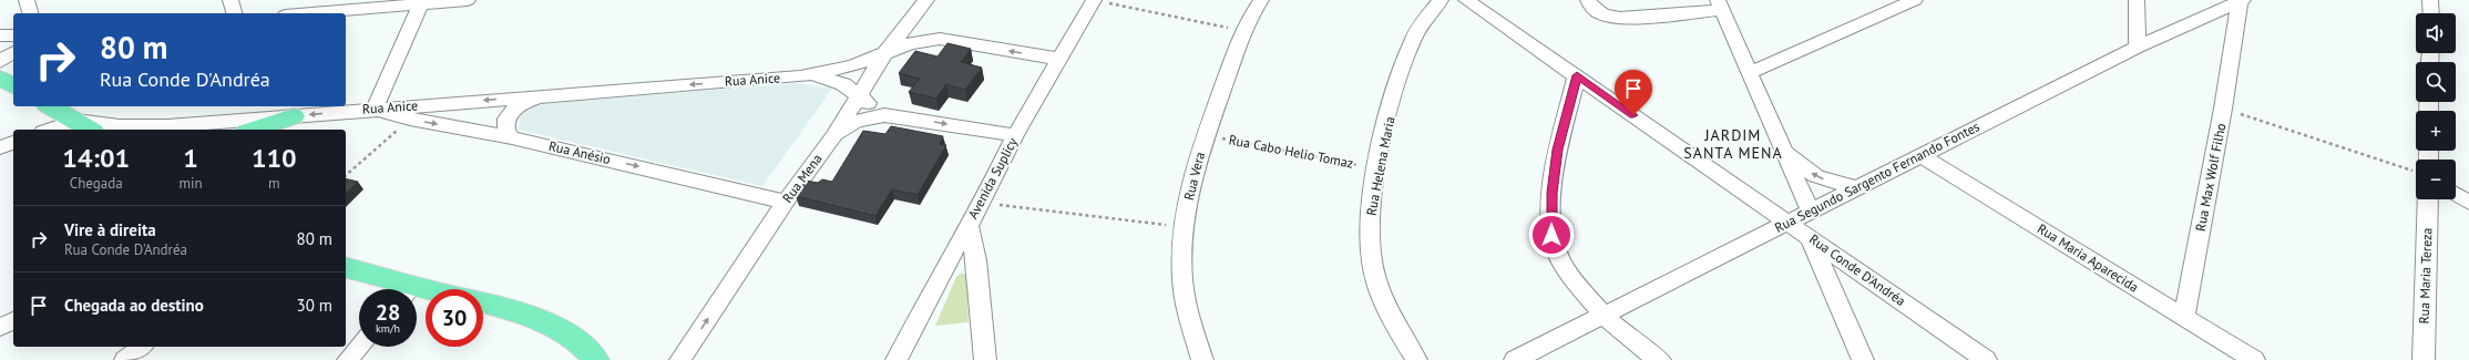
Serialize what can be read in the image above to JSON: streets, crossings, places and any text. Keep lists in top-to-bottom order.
{
  "streets": {
    "street": [
      "Rua Anice",
      "Rua Anésio",
      "Rua Helena Maria",
      "Rua Vera",
      "Rua Segundo Sargento Fernando Fontes",
      "Rua Max Wolf Filho",
      "Rua Mena",
      "Avenida Suplicy",
      "Rua Maria Aparecida",
      "Rua Conde D'Andréa",
      "Rua Maria Tereza"
    ],
    "path": ["Rua Cabo Helio Tomaz"]
  },
  "crossings": [
    ["Rua Anice", "Rua Anésio"],
    ["Rua Anice", "Rua Mena"],
    ["Rua Anice", "Avenida Suplicy"],
    ["Rua Cabo Helio Tomaz", "Rua Helena Maria"],
    ["Rua Cabo Helio Tomaz", "Rua Vera"],
    ["Rua Anésio", "Rua Mena"],
    ["Rua Segundo Sargento Fernando Fontes", "Rua Max Wolf Filho"],
    ["Rua Segundo Sargento Fernando Fontes", "Rua Maria Aparecida"],
    ["Rua Segundo Sargento Fernando Fontes", "Rua Conde D'Andréa"],
    ["Rua Max Wolf Filho", "Rua Maria Aparecida"]
  ],
  "one_way": ["Rua Anésio", "Rua Mena"],
  "districts": ["JARDIM SANTA MENA"],
  "page": {
    "map_buttons": ["+", "−"],
    "turn": ["80 m", "Rua Conde D'Andréa"],
    "eta": [
      "14:01",
      "Chegada",
      "1",
      "min",
      "110",
      "m"
    ],
    "list": [
      {
        "name": "Vire à direita",
        "note": "Rua Conde D'Andréa",
        "value": "80 m"
      },
      {
        "name": "Chegada ao destino",
        "value": "30 m"
      }
    ],
    "speed": "28 km/h",
    "limit": "30"
  }
}
